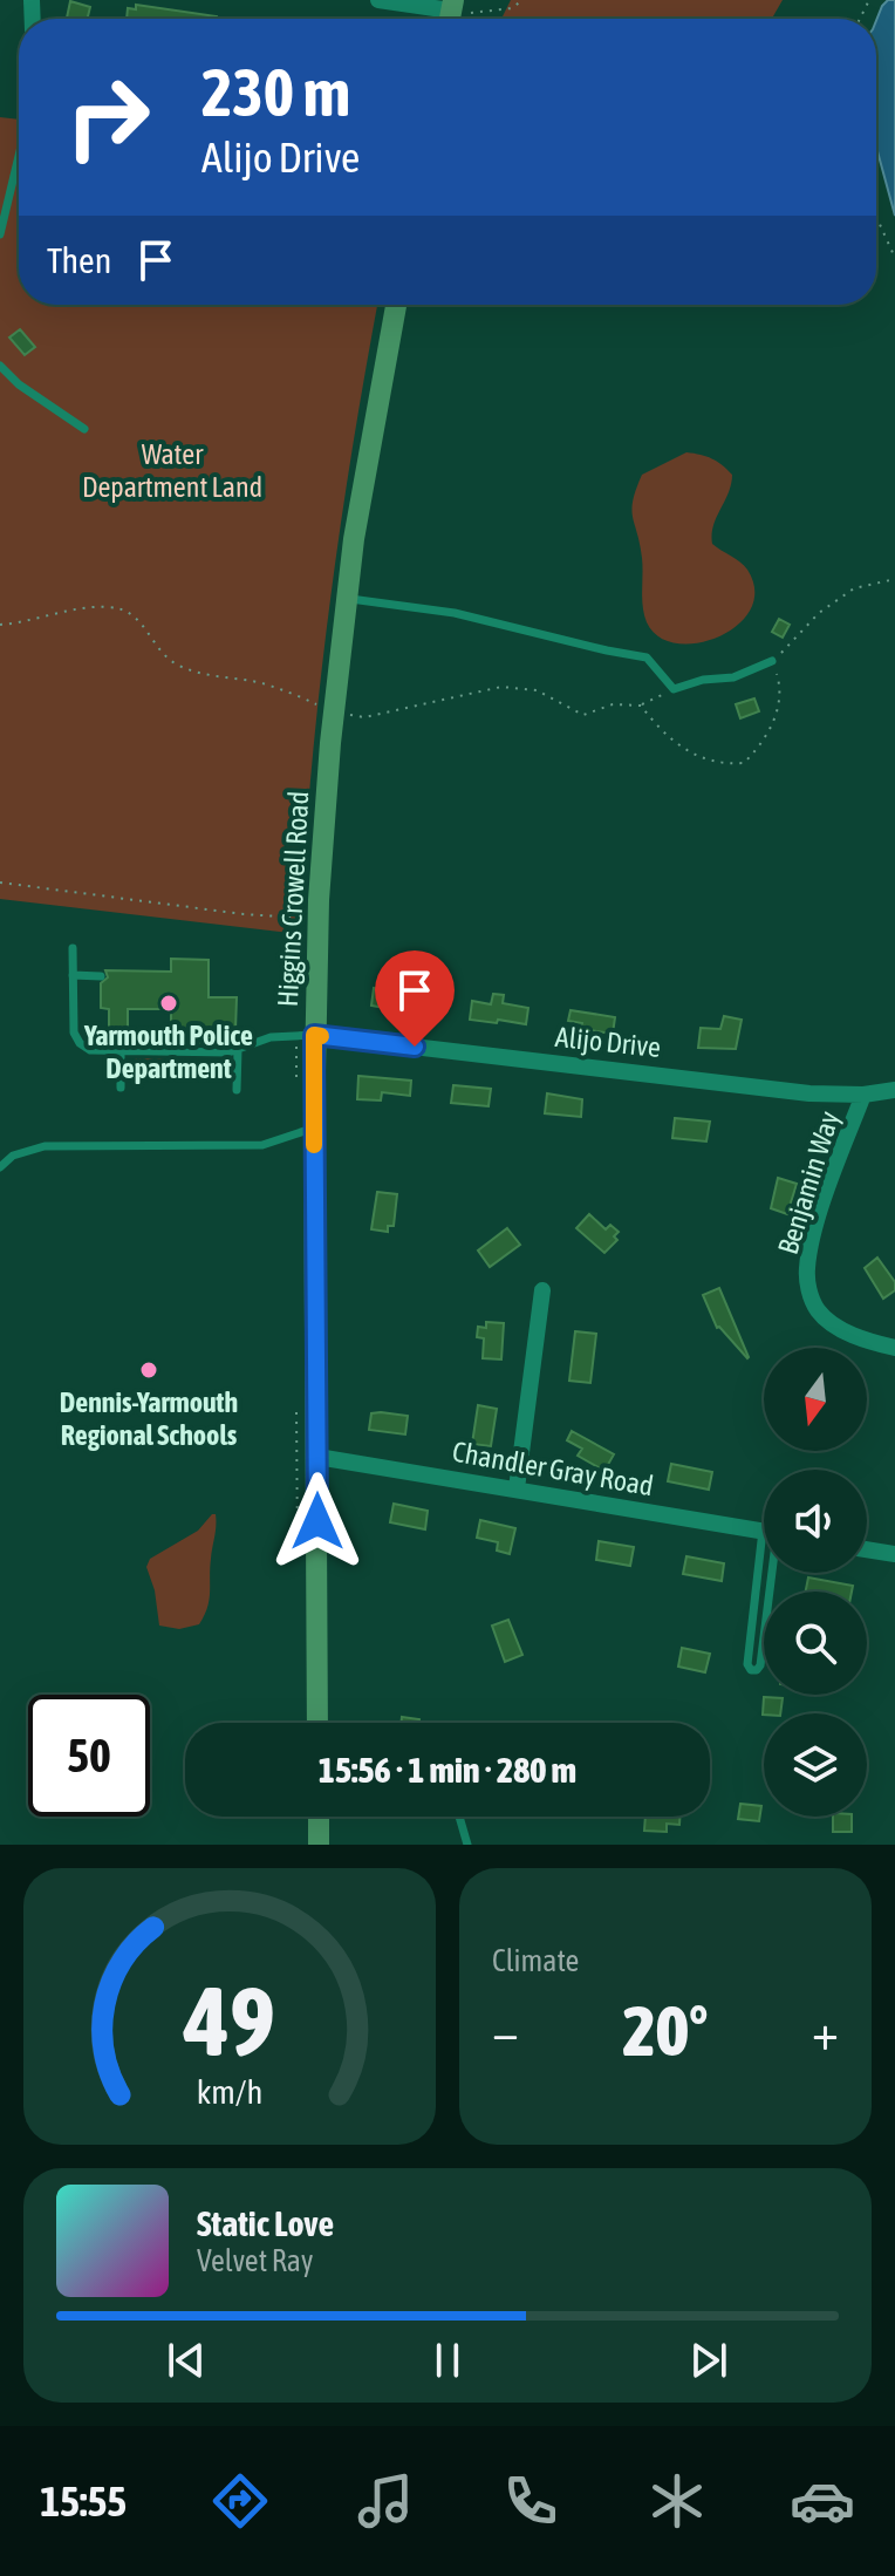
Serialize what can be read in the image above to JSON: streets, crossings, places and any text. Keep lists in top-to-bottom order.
{
  "streets": {
    "main road": ["Higgins Crowell Road"],
    "street": ["Alijo Drive", "Benjamin Way", "Chandler Gray Road"]
  },
  "crossings": [
    ["Higgins Crowell Road", "Alijo Drive"],
    ["Higgins Crowell Road", "Chandler Gray Road"],
    ["Alijo Drive", "Benjamin Way"]
  ],
  "parks": ["Water Department Land"],
  "places": ["Yarmouth Police Department", "Dennis-Yarmouth Regional Schools"],
  "north": "bottom",
  "page": {
    "turn": ["230 m", "Alijo Drive"],
    "then": "Then",
    "limit": "50",
    "trip": "15:56 · 1 min · 280 m",
    "tile": "Climate",
    "heat": ["−", "20°", "+"],
    "song": ["Static Love", "Velvet Ray"],
    "tabs": "15:55",
    "gauge": ["49", "km/h"]
  }
}
